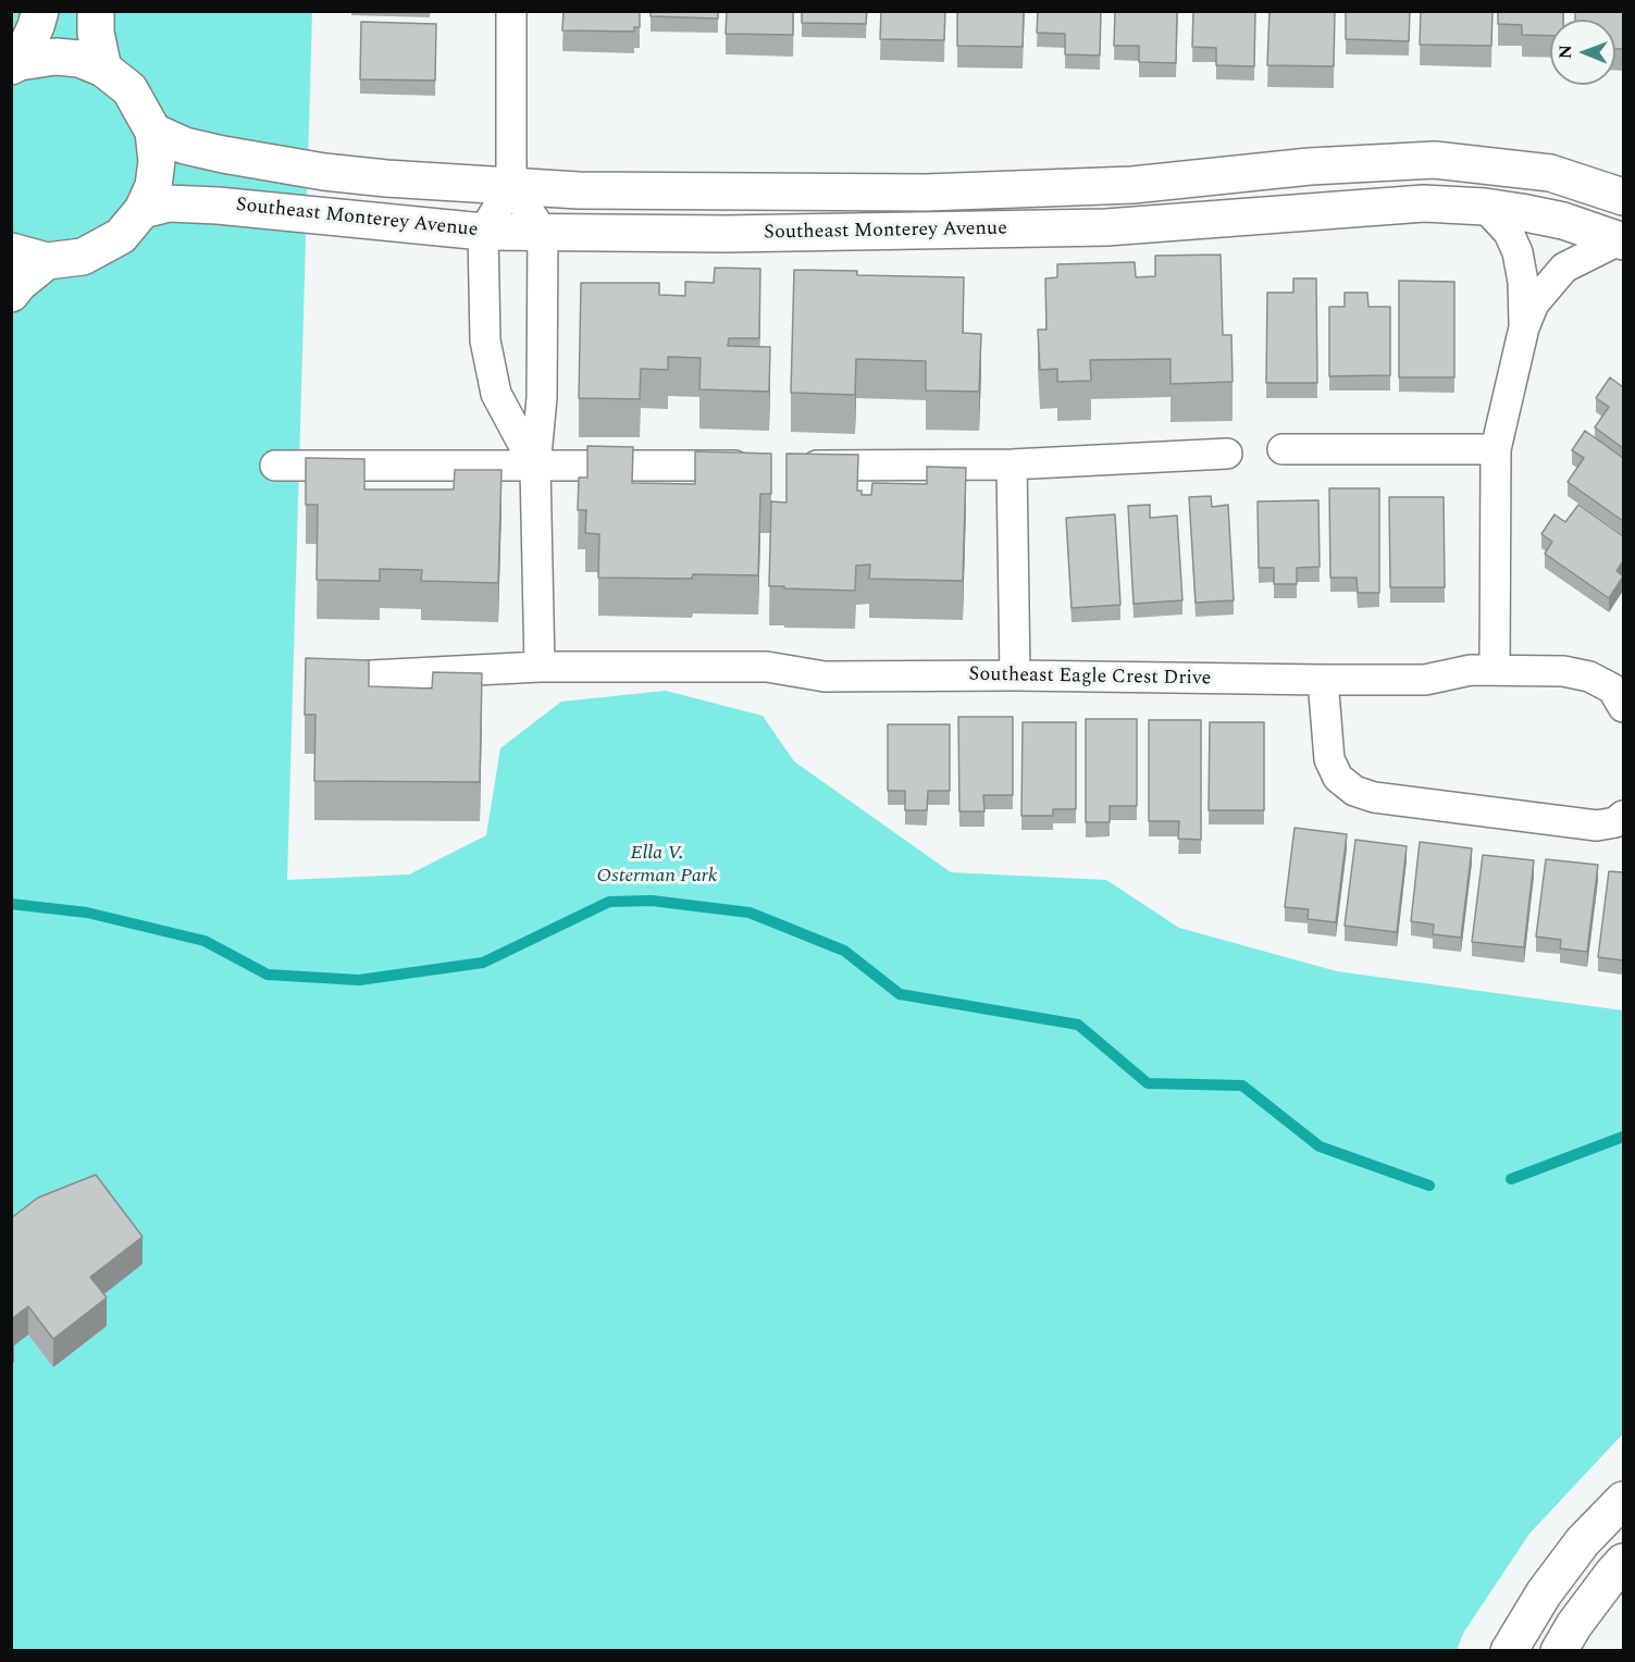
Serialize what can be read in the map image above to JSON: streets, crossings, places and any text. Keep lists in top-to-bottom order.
{
  "streets": {
    "street": ["Southeast Monterey Avenue", "Southeast Eagle Crest Drive"]
  },
  "parks": ["Ella V. Osterman Park"],
  "north": "left"
}
